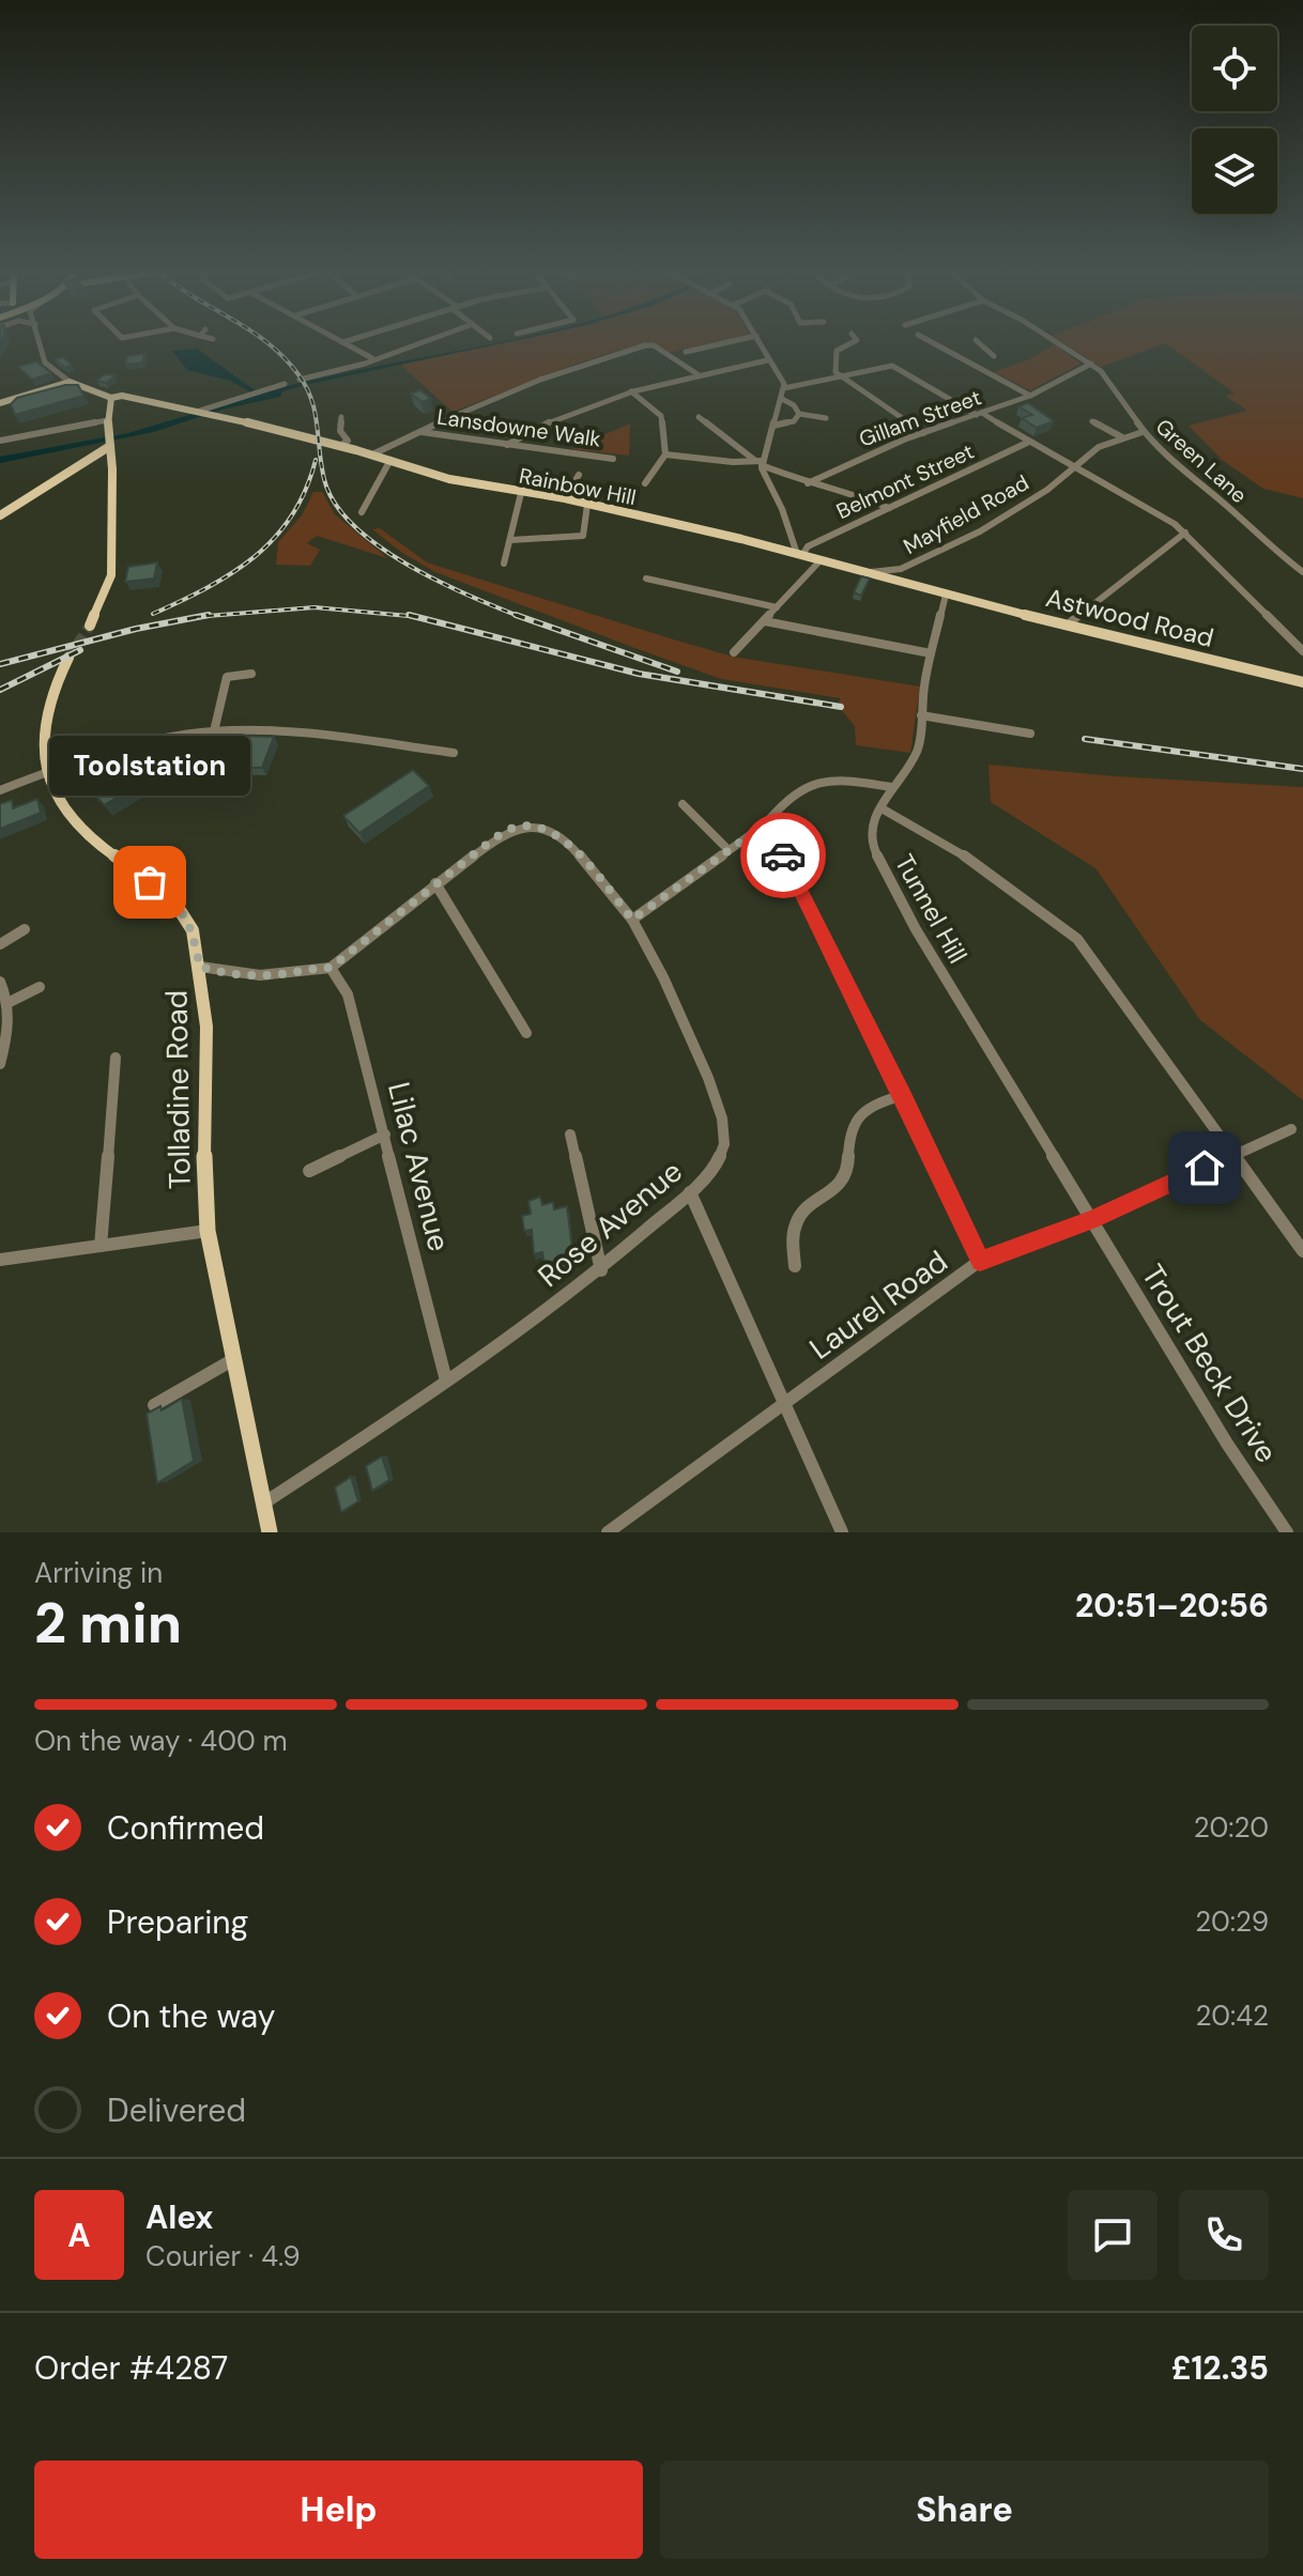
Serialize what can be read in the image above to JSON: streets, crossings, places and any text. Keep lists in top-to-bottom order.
{
  "streets": {
    "main road": ["Rainbow Hill", "Astwood Road", "Tolladine Road"],
    "street": [
      "Gillam Street",
      "Lansdowne Walk",
      "Green Lane",
      "Belmont Street",
      "Mayfield Road",
      "Tunnel Hill",
      "Lilac Avenue",
      "Rose Avenue",
      "Laurel Road",
      "Trout Beck Drive"
    ]
  },
  "crossings": [
    ["Gillam Street", "Green Lane"],
    ["Green Lane", "Mayfield Road"],
    ["Belmont Street", "Rainbow Hill"],
    ["Rainbow Hill", "Mayfield Road"],
    ["Rainbow Hill", "Astwood Road"],
    ["Rainbow Hill", "Tunnel Hill"],
    ["Astwood Road", "Tunnel Hill"],
    ["Tunnel Hill", "Laurel Road"],
    ["Tunnel Hill", "Trout Beck Drive"],
    ["Tolladine Road", "Rose Avenue"],
    ["Lilac Avenue", "Rose Avenue"],
    ["Laurel Road", "Trout Beck Drive"]
  ],
  "places": ["Toolstation"],
  "page": {
    "bubble": "Toolstation",
    "heading": ["2 min", "Arriving in", "20:51–20:56"],
    "panel": [
      "Alex",
      "Courier · 4.9",
      "Order #4287",
      "£12.35"
    ],
    "bar": "On the way · 400 m",
    "list": [
      ["Confirmed", "20:20"],
      ["Preparing", "20:29"],
      ["On the way", "20:42"],
      "Delivered"
    ],
    "round": "A",
    "buttons": ["Help", "Share"]
  }
}
